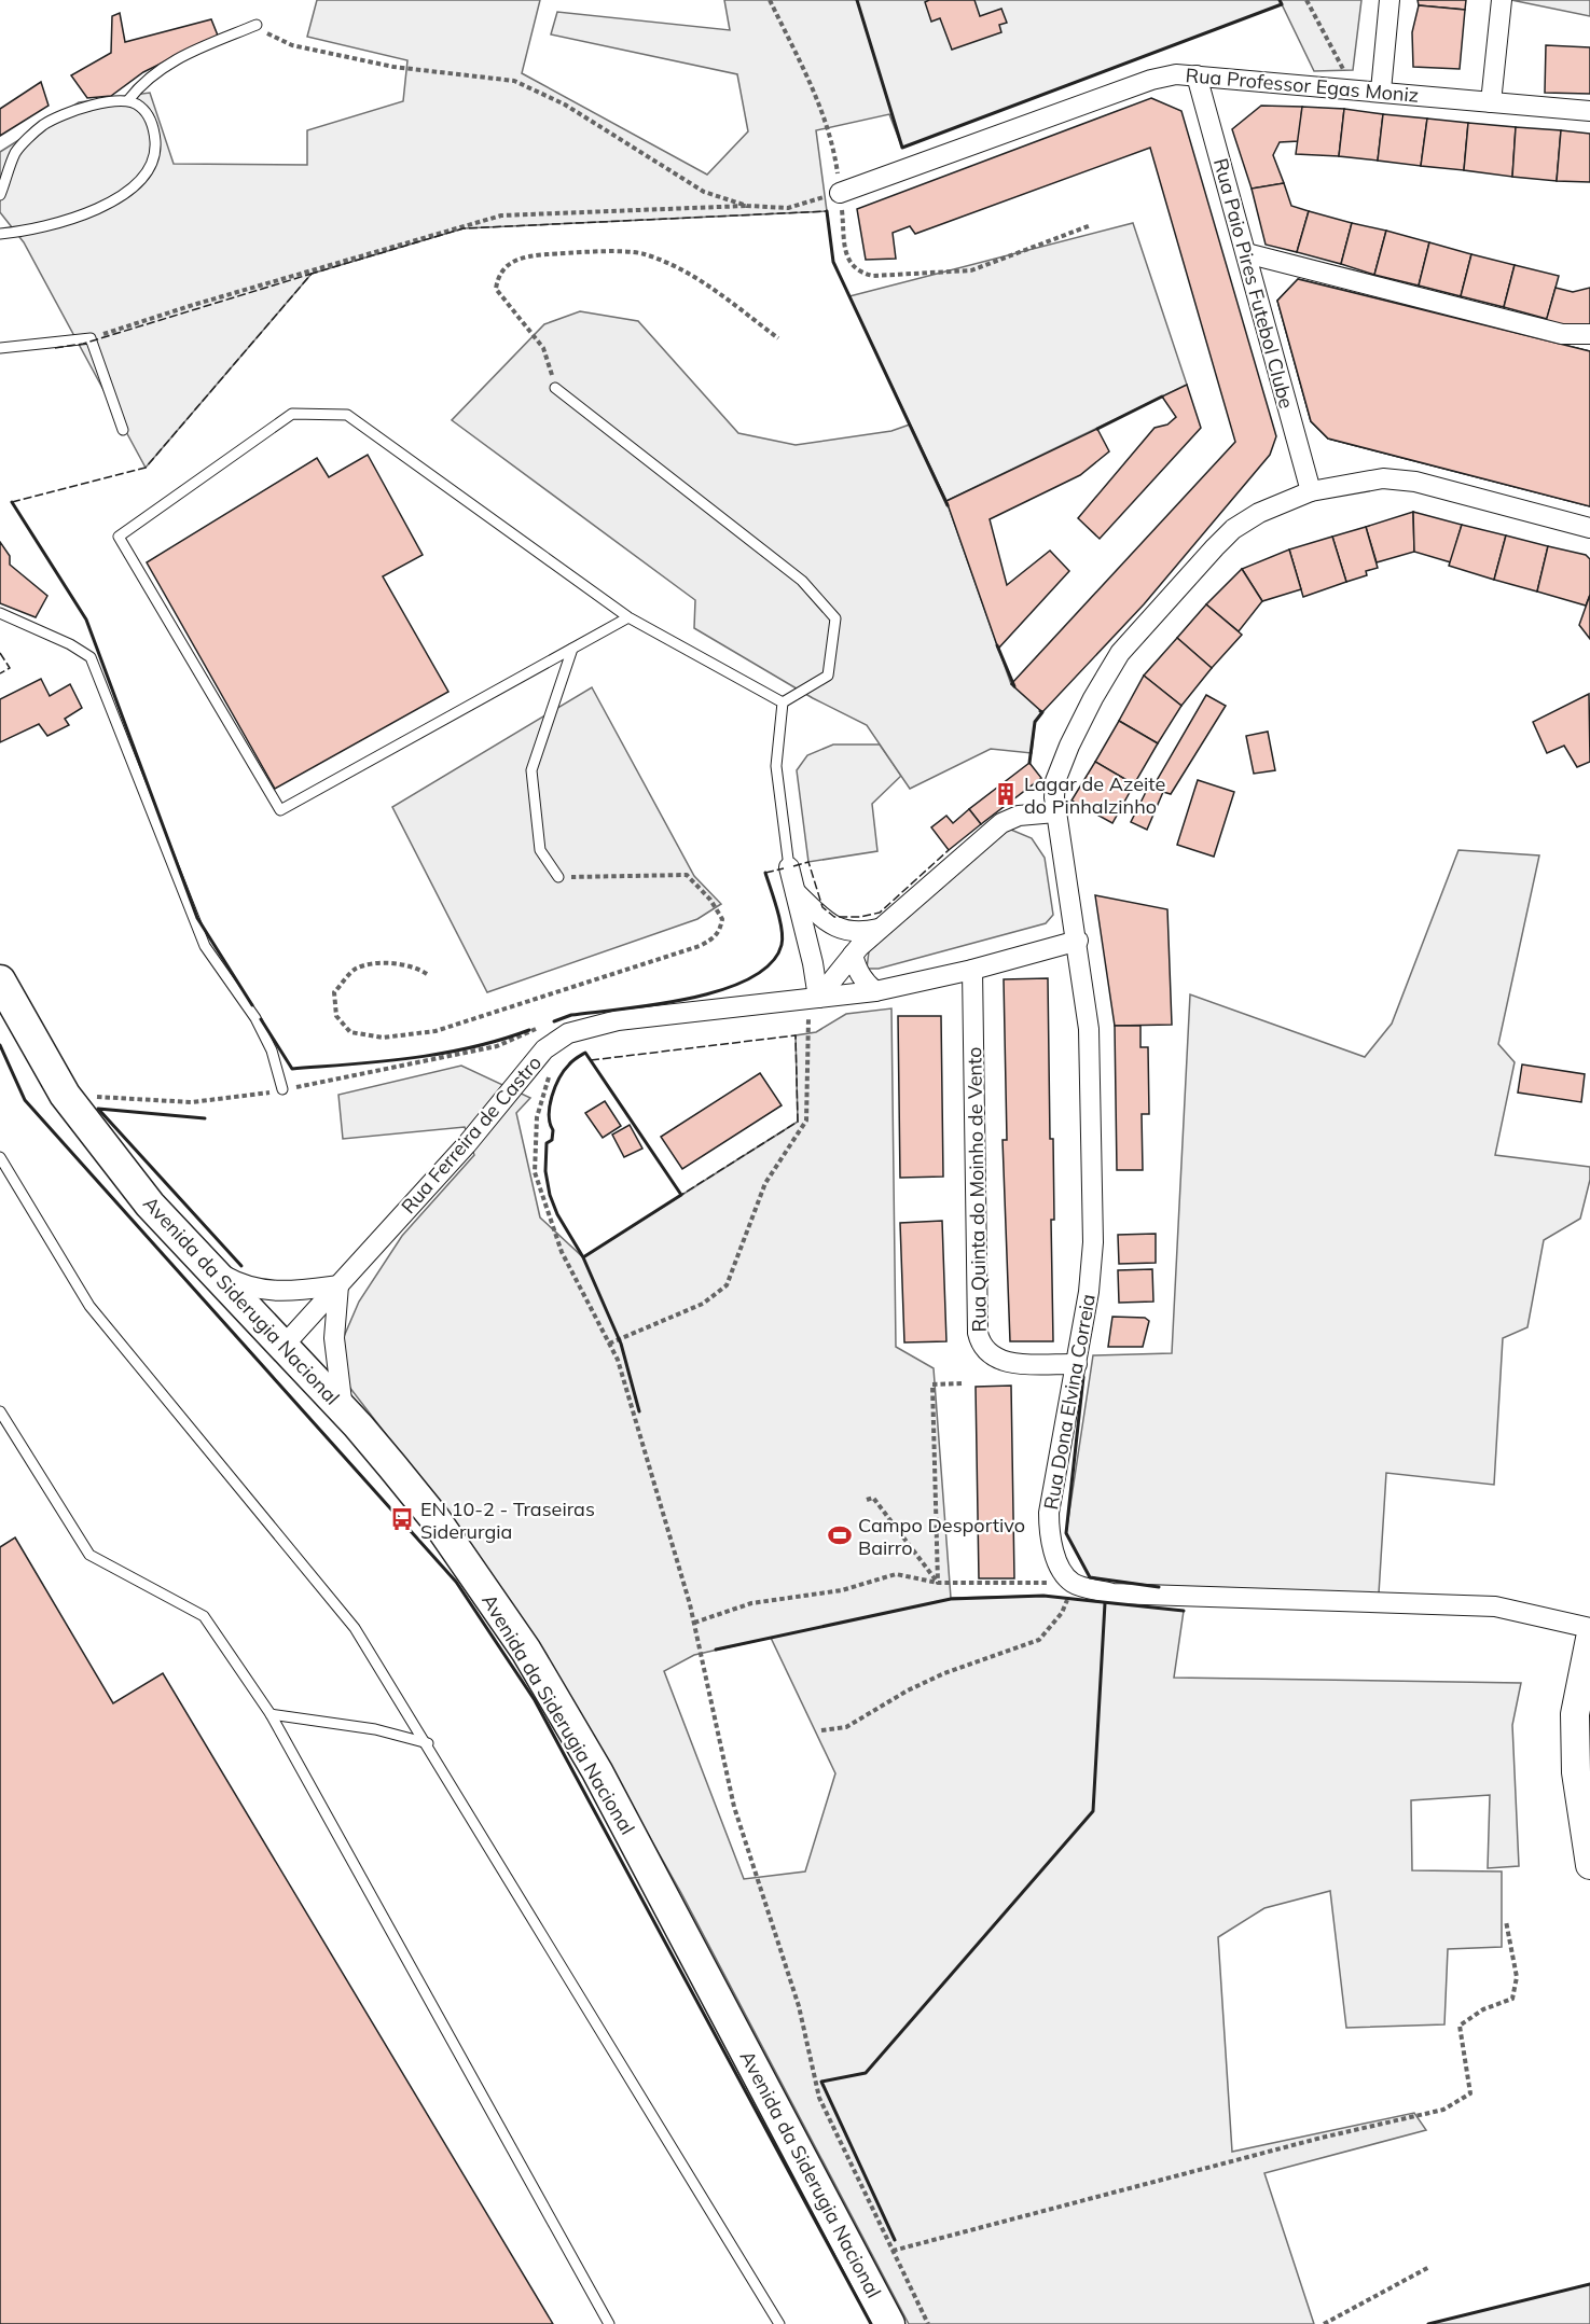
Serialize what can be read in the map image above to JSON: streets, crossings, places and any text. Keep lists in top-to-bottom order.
{
  "streets": {
    "main road": ["Avenida da Siderugia Nacional"],
    "street": [
      "Rua Professor Egas Moniz",
      "Rua Paio Pires Futebol Clube",
      "Rua Ferreira de Castro",
      "Rua Quinta do Moinho de Vento",
      "Rua Dona Elvina Correia"
    ]
  },
  "crossings": [
    ["Rua Professor Egas Moniz", "Rua Paio Pires Futebol Clube"],
    ["Rua Ferreira de Castro", "Rua Quinta do Moinho de Vento"],
    ["Rua Ferreira de Castro", "Avenida da Siderugia Nacional"],
    ["Rua Ferreira de Castro", "Rua Dona Elvina Correia"],
    ["Rua Quinta do Moinho de Vento", "Rua Dona Elvina Correia"]
  ],
  "places": {
    "building": ["Lagar de Azeite do Pinhalzinho"],
    "bus stop": ["EN 10-2 - Traseiras Siderurgia"],
    "sports": ["Campo Desportivo Bairro"]
  }
}
